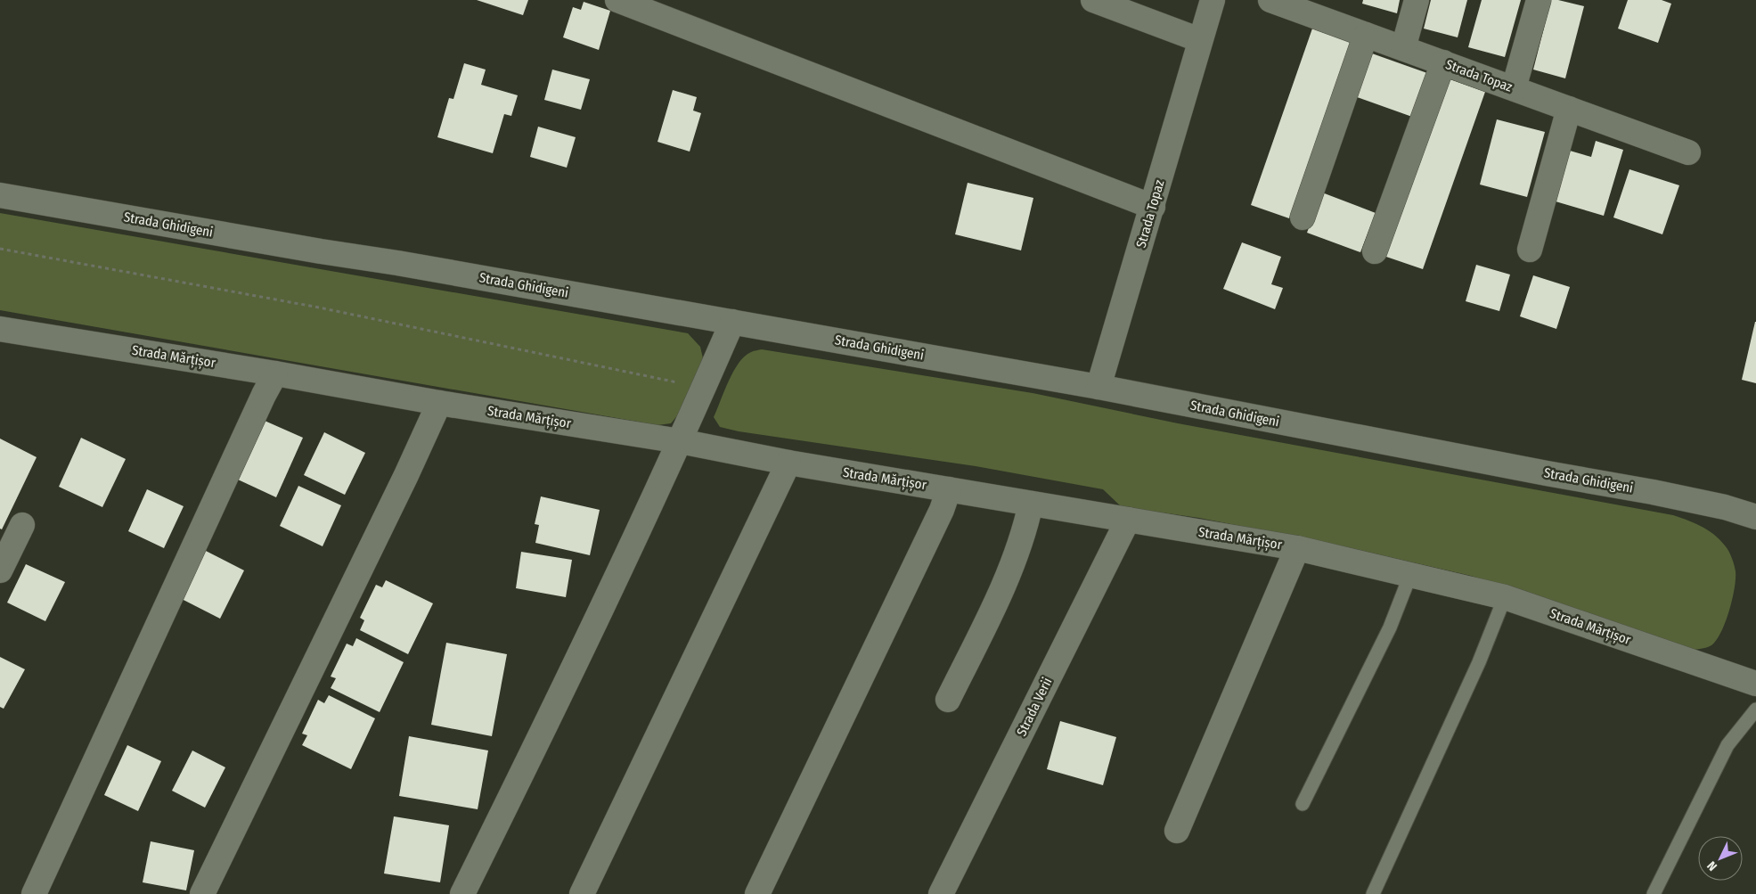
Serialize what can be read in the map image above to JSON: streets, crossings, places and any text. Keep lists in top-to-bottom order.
{
  "streets": {
    "street": [
      "Strada Topaz",
      "Strada Ghidigeni",
      "Strada Mărțișor",
      "Strada Verii"
    ]
  },
  "crossings": [
    ["Strada Topaz", "Strada Ghidigeni"],
    ["Strada Mărțișor", "Strada Verii"]
  ],
  "north": "bottom left"
}
